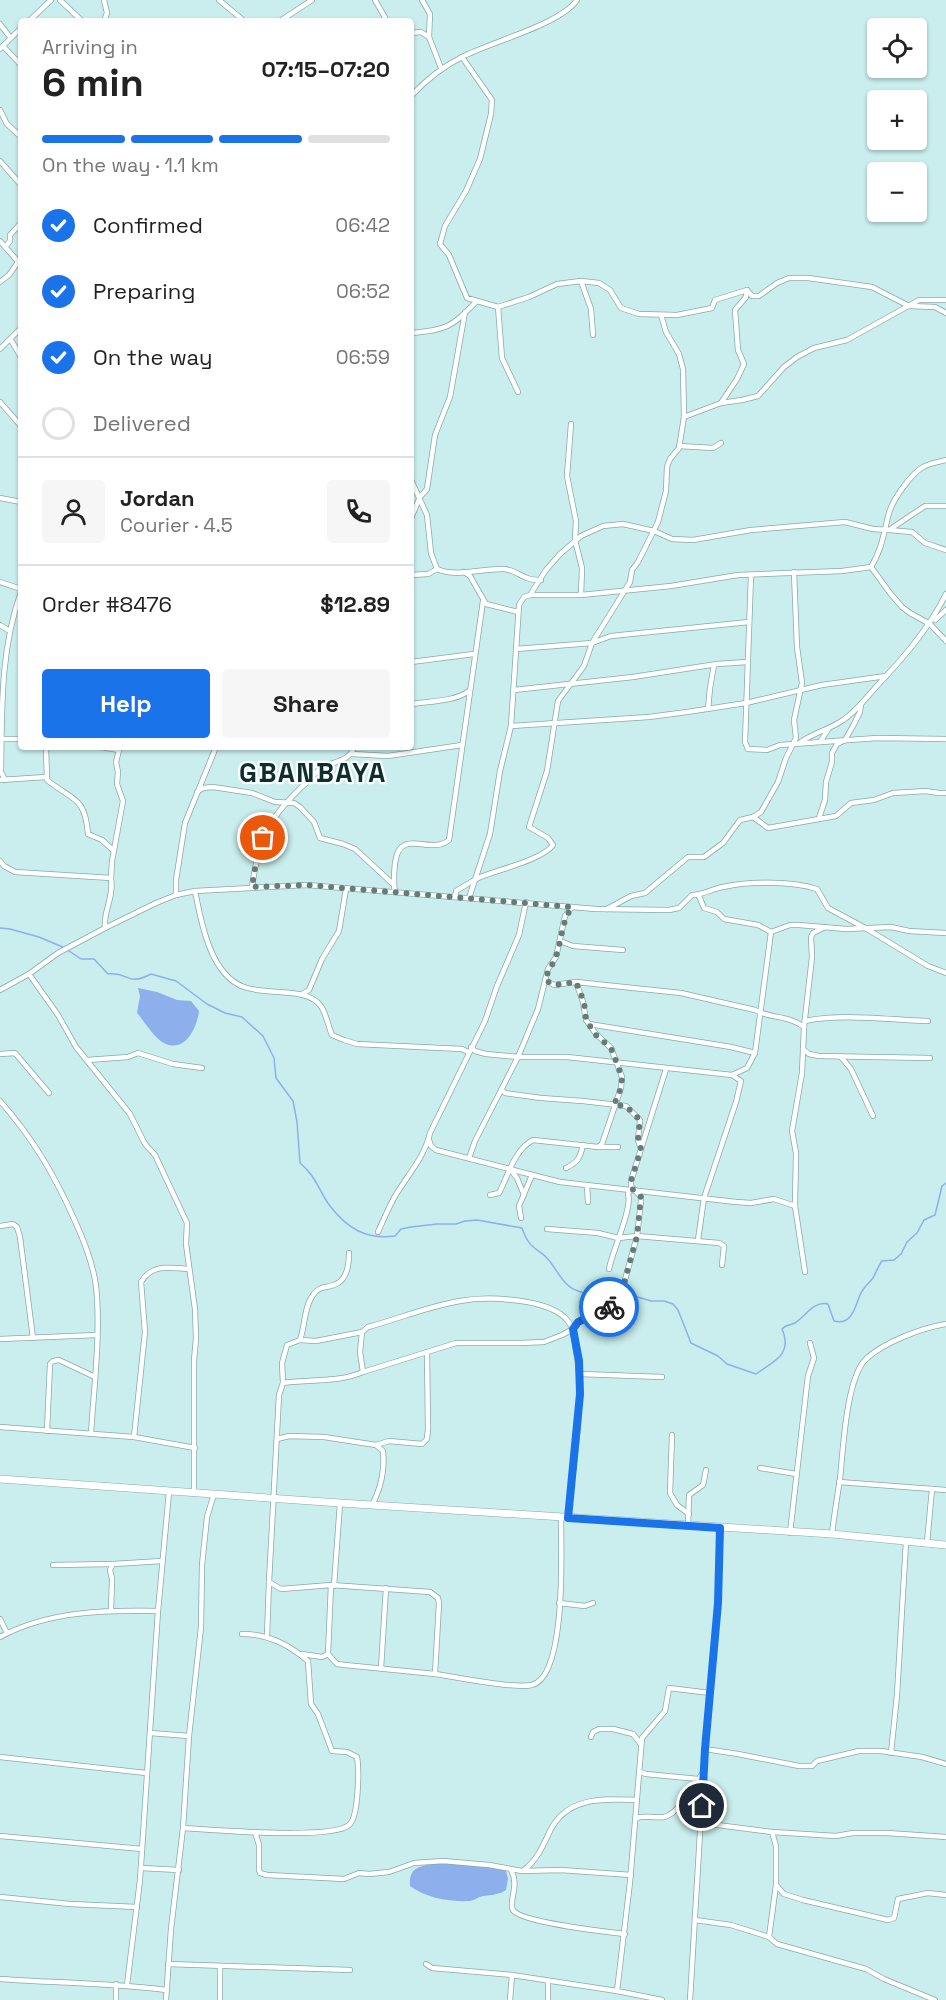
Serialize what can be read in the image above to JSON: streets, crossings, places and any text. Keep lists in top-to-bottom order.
{
  "districts": ["GBANBAYA"],
  "page": {
    "map_buttons": ["+", "−"],
    "heading": ["6 min", "Arriving in", "07:15–07:20"],
    "panel": [
      "Jordan",
      "Courier · 4.5",
      "Order #8476",
      "$12.89"
    ],
    "bar": "On the way · 1.1 km",
    "list": [
      ["Confirmed", "06:42"],
      ["Preparing", "06:52"],
      ["On the way", "06:59"],
      "Delivered"
    ],
    "buttons": ["Help", "Share"]
  }
}
